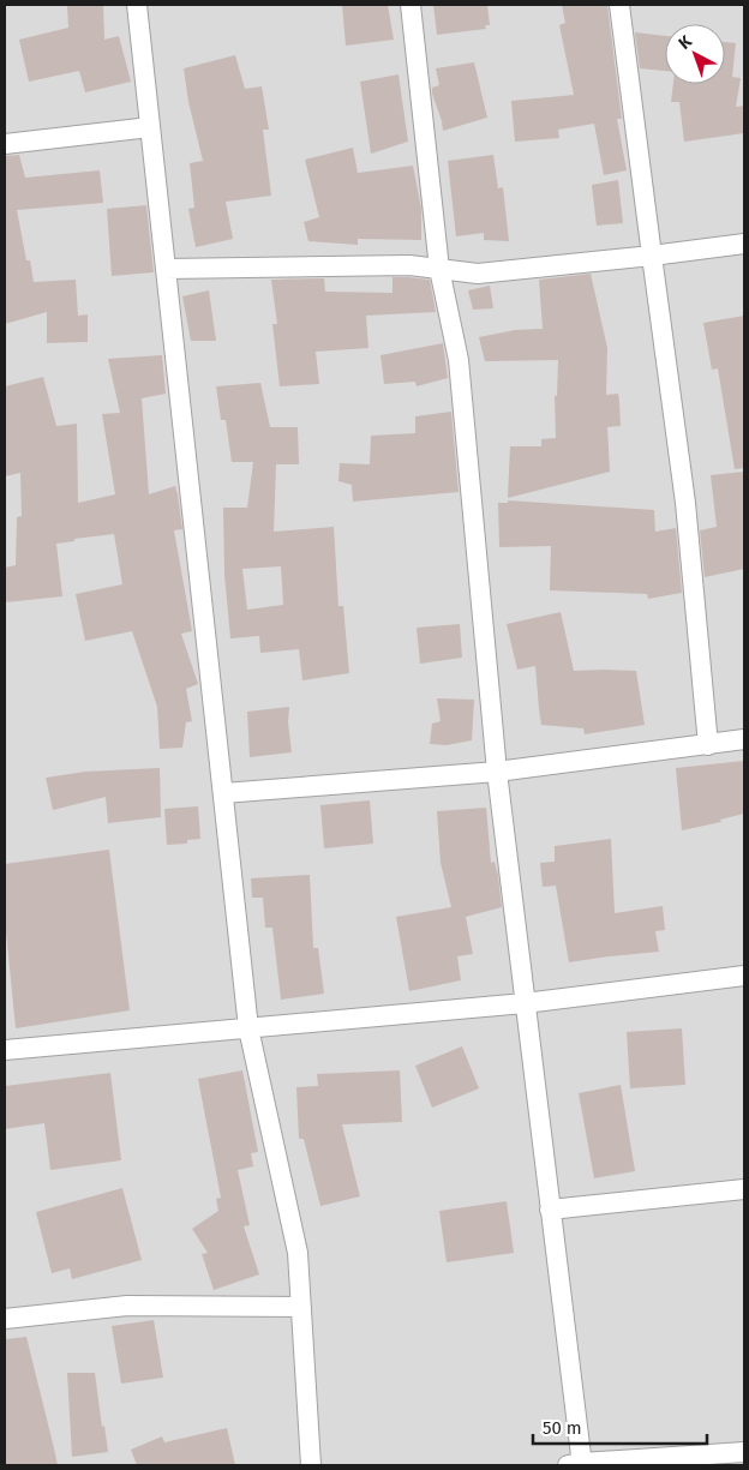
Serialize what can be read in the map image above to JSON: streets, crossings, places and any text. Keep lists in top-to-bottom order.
{
  "scale_bar": "50 m",
  "north": "top left"
}
